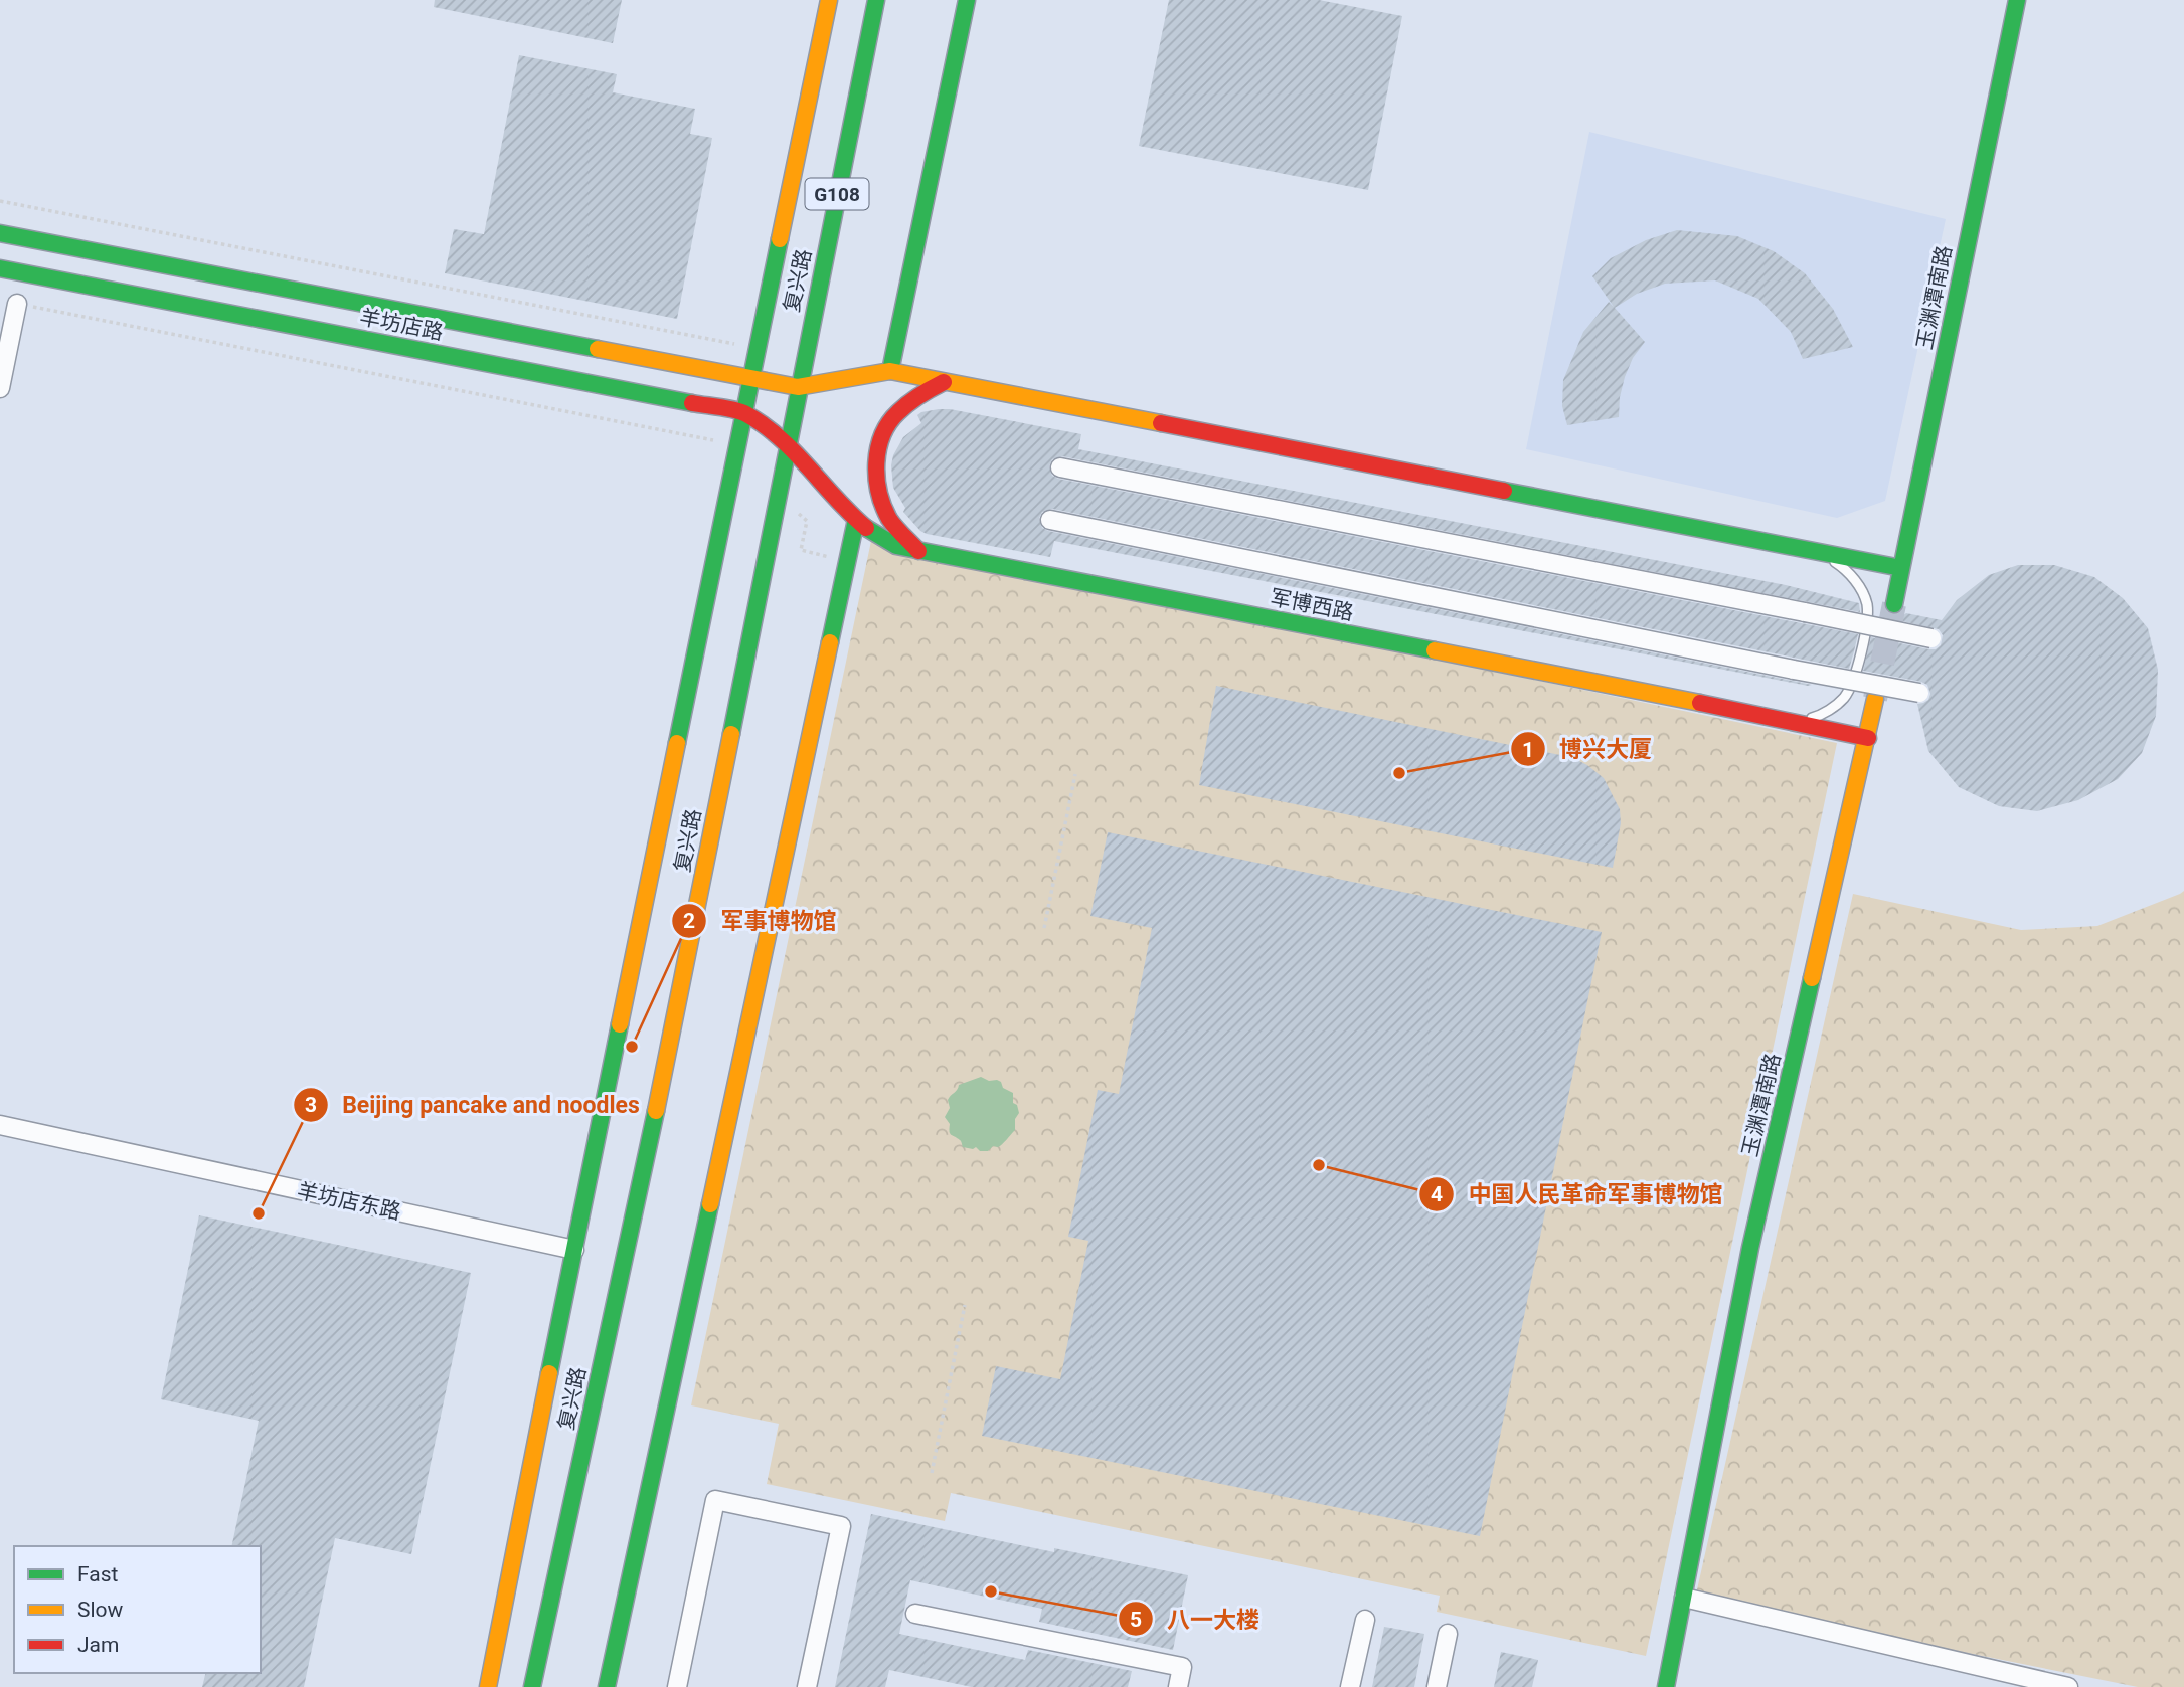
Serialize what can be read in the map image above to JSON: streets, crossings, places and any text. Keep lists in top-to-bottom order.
{
  "streets": {
    "main road": [
      "G108",
      "复兴路",
      "玉渊潭南路",
      "羊坊店路",
      "军博西路"
    ],
    "street": ["羊坊店东路"]
  },
  "crossings": [
    ["复兴路", "羊坊店路"],
    ["复兴路", "军博西路"],
    ["复兴路", "羊坊店东路"],
    ["玉渊潭南路", "军博西路"],
    ["羊坊店路", "军博西路"]
  ],
  "places": [
    "博兴大厦",
    "军事博物馆",
    "中国人民革命军事博物馆",
    "Beijing pancake and noodles",
    "八一大楼"
  ],
  "legend": ["Fast", "Slow", "Jam"]
}
